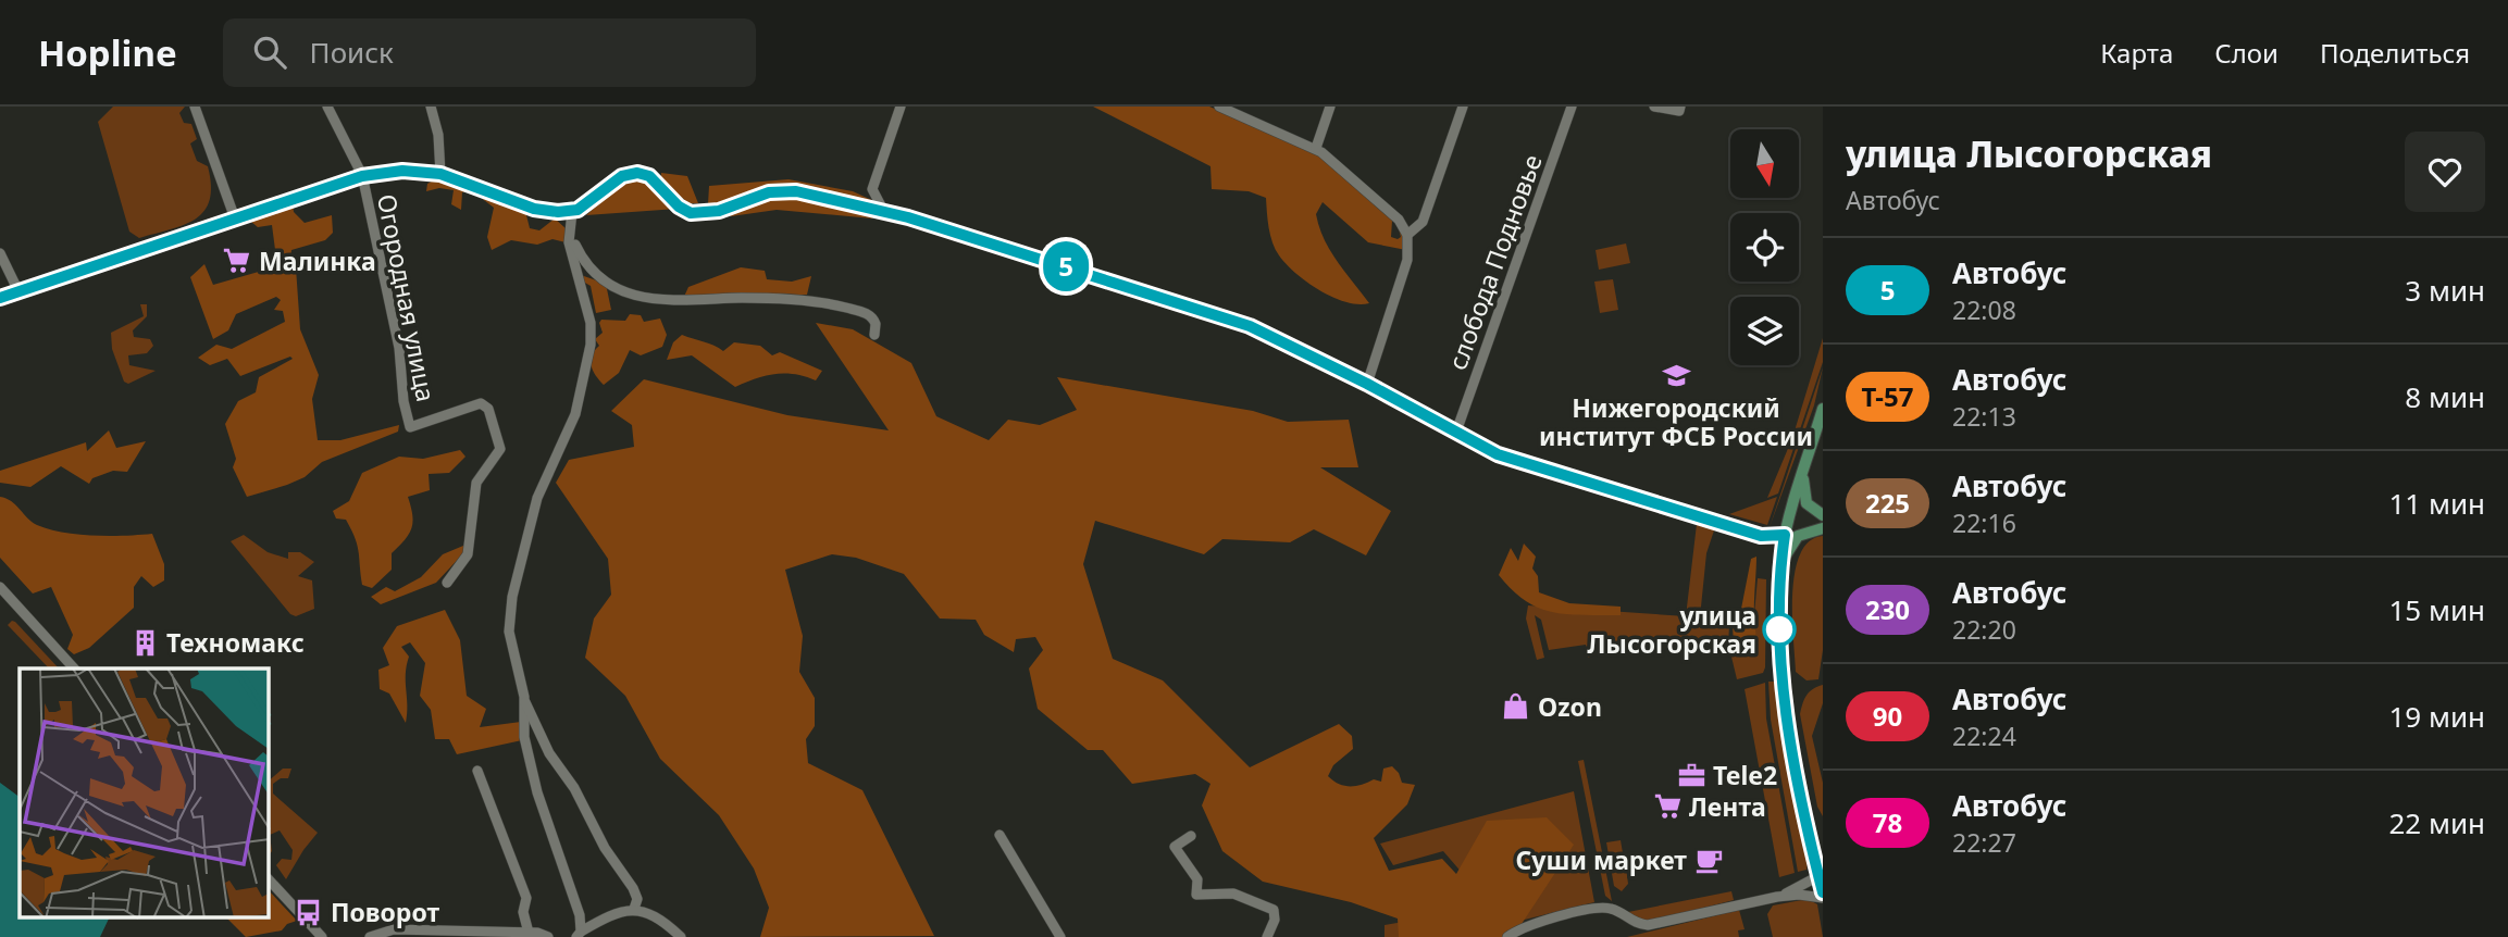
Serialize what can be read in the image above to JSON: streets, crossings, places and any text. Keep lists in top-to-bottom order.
{
  "streets": {
    "street": ["слобода Подновье", "Огородная улица"]
  },
  "places": {
    "supermarket": ["Малинка", "Лента"],
    "school or university": ["Нижегородский институт ФСБ России"],
    "other": ["улица Лысогорская"],
    "building": ["Техномакс"],
    "shop": ["Ozon"],
    "office": ["Tele2"],
    "cafe": ["Суши маркет"],
    "bus stop": ["Поворот"]
  },
  "lines": ["bus line 5"],
  "north": "bottom",
  "page": {
    "header": "Hopline",
    "search": "Поиск",
    "nav": ["Карта", "Слои", "Поделиться"],
    "on_map": "5",
    "heading": ["улица Лысогорская", "Автобус"],
    "list": [
      {
        "mark": "5",
        "name": "Автобус",
        "note": "22:08",
        "value": "3 мин"
      },
      {
        "mark": "Т-57",
        "name": "Автобус",
        "note": "22:13",
        "value": "8 мин"
      },
      {
        "mark": "225",
        "name": "Автобус",
        "note": "22:16",
        "value": "11 мин"
      },
      {
        "mark": "230",
        "name": "Автобус",
        "note": "22:20",
        "value": "15 мин"
      },
      {
        "mark": "90",
        "name": "Автобус",
        "note": "22:24",
        "value": "19 мин"
      },
      {
        "mark": "78",
        "name": "Автобус",
        "note": "22:27",
        "value": "22 мин"
      }
    ]
  }
}
